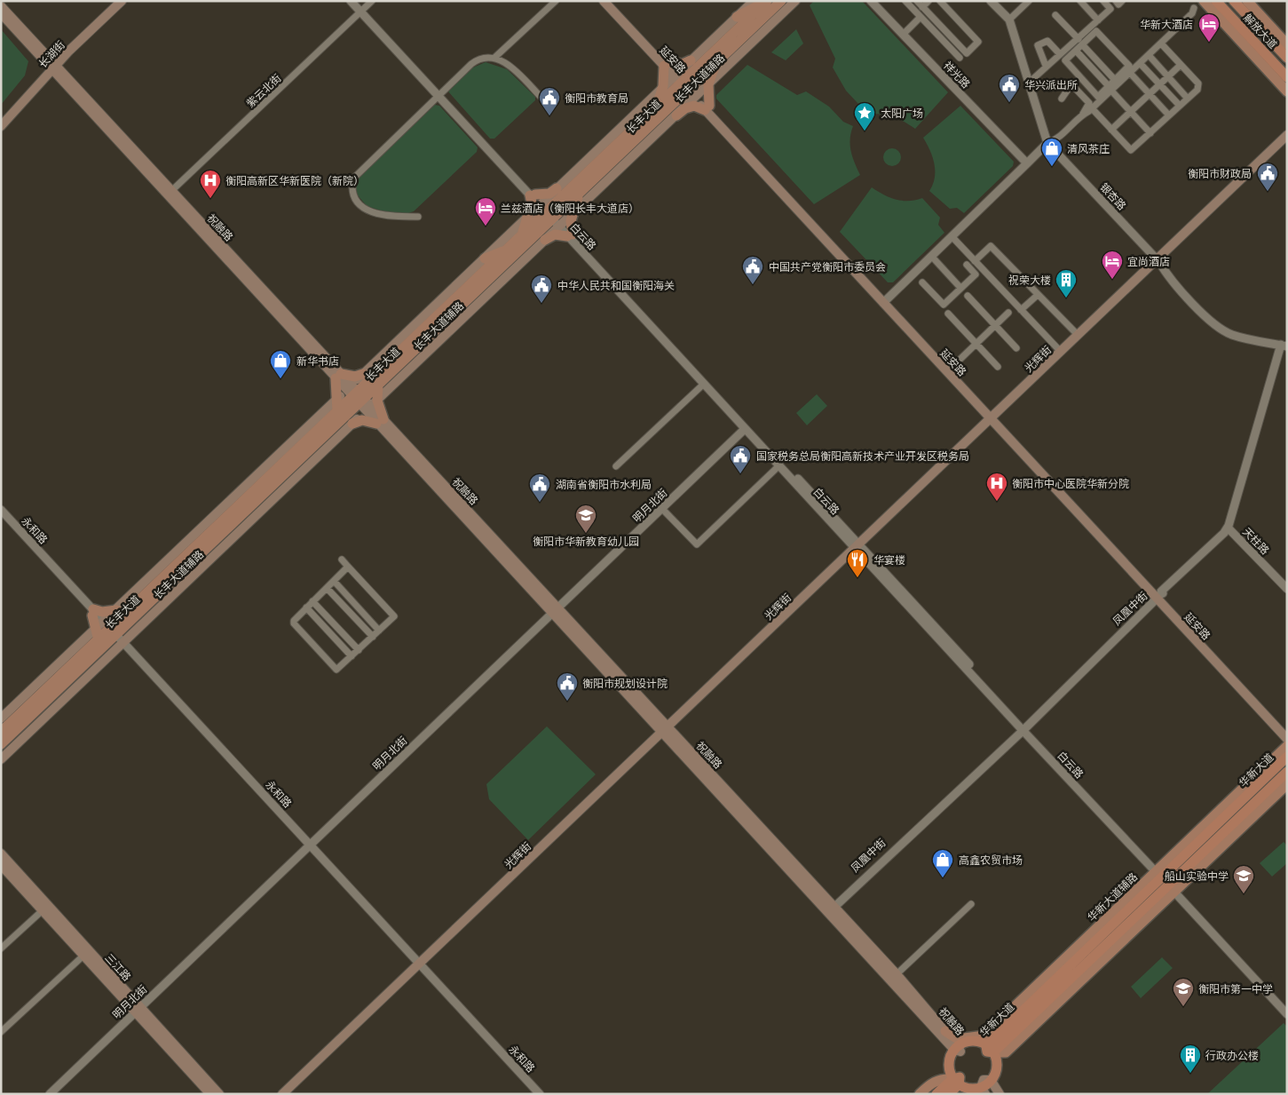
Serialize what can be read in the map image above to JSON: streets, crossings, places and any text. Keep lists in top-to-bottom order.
{
  "streets": {
    "highway": ["解放大道", "华新大道"],
    "main road": [
      "长湖街",
      "延安路",
      "长丰大道辅路",
      "长丰大道",
      "祝融路",
      "光辉街",
      "华新大道辅路",
      "三江路"
    ],
    "street": [
      "祥光路",
      "紫云北街",
      "银杏路",
      "白云路",
      "明月北街",
      "永和路",
      "天柱路",
      "凤凰中街"
    ]
  },
  "crossings": [
    ["长湖街", "祝融路"],
    ["延安路", "长丰大道辅路"],
    ["延安路", "长丰大道"],
    ["延安路", "光辉街"],
    ["延安路", "凤凰中街"],
    ["长丰大道辅路", "长丰大道"],
    ["长丰大道辅路", "祝融路"],
    ["长丰大道辅路", "白云路"],
    ["长丰大道辅路", "永和路"],
    ["紫云北街", "祝融路"],
    ["紫云北街", "白云路"],
    ["长丰大道", "祝融路"],
    ["长丰大道", "白云路"],
    ["长丰大道", "永和路"],
    ["银杏路", "光辉街"],
    ["银杏路", "凤凰中街"],
    ["祝融路", "光辉街"],
    ["祝融路", "明月北街"],
    ["祝融路", "凤凰中街"],
    ["祝融路", "华新大道"],
    ["祝融路", "华新大道辅路"],
    ["白云路", "光辉街"],
    ["白云路", "明月北街"],
    ["白云路", "凤凰中街"],
    ["白云路", "华新大道"],
    ["白云路", "华新大道辅路"],
    ["光辉街", "永和路"],
    ["明月北街", "永和路"],
    ["明月北街", "三江路"],
    ["天柱路", "凤凰中街"],
    ["华新大道", "华新大道辅路"]
  ],
  "places": {
    "hotel": ["华新大酒店", "兰兹酒店（衡阳长丰大道店）", "宜尚酒店"],
    "public building": [
      "华兴派出所",
      "衡阳市教育局",
      "衡阳市财政局",
      "中国共产党衡阳市委员会",
      "中华人民共和国衡阳海关",
      "国家税务总局衡阳高新技术产业开发区税务局",
      "湖南省衡阳市水利局",
      "衡阳市规划设计院"
    ],
    "place": ["太阳广场"],
    "shop": ["清风茶庄", "新华书店", "高鑫农贸市场"],
    "hospital": ["衡阳高新区华新医院（新院）", "衡阳市中心医院华新分院"],
    "building": ["祝荣大楼", "行政办公楼"],
    "school or university": ["衡阳市华新教育幼儿园", "船山实验中学", "衡阳市第一中学"],
    "restaurant": ["华宴楼"]
  }
}
